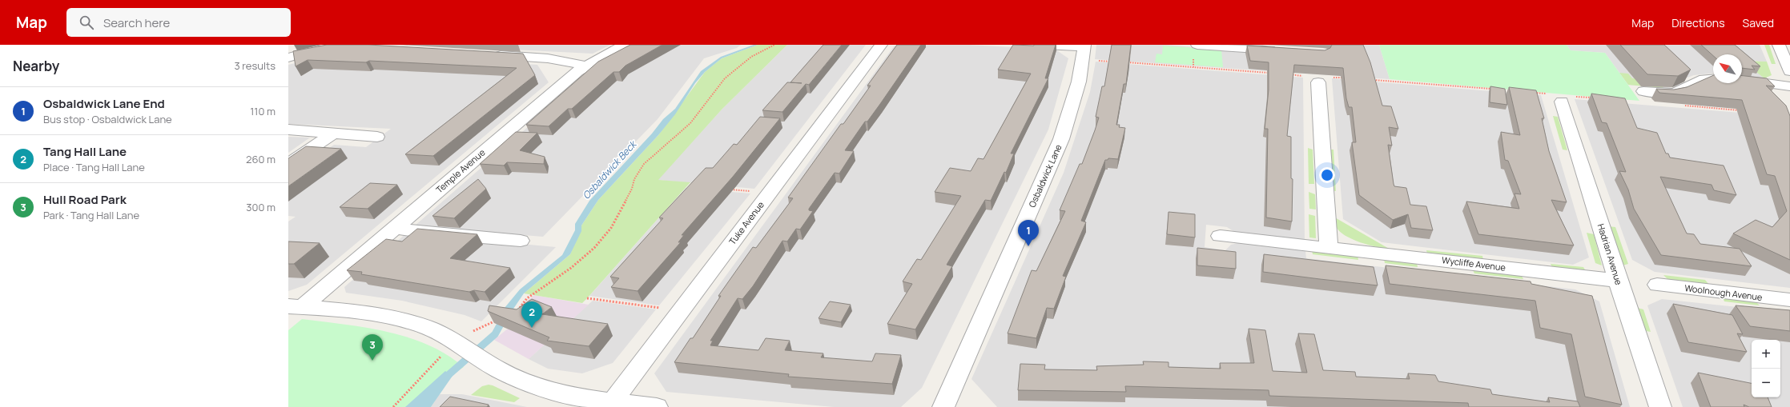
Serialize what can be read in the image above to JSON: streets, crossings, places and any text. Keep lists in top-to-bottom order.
{
  "streets": {
    "street": [
      "Temple Avenue",
      "Osbaldwick Lane",
      "Tuke Avenue",
      "Hadrian Avenue",
      "Wycliffe Avenue",
      "Woolnough Avenue"
    ]
  },
  "crossings": [
    ["Hadrian Avenue", "Wycliffe Avenue"]
  ],
  "water": ["Osbaldwick Beck"],
  "north": "top left",
  "page": {
    "header": "Map",
    "search": "Search here",
    "nav": ["Map", "Directions", "Saved"],
    "heading": ["Nearby", "3 results"],
    "list": [
      {
        "mark": "1",
        "name": "Osbaldwick Lane End",
        "note": "Bus stop · Osbaldwick Lane",
        "value": "110 m"
      },
      {
        "mark": "2",
        "name": "Tang Hall Lane",
        "note": "Place · Tang Hall Lane",
        "value": "260 m"
      },
      {
        "mark": "3",
        "name": "Hull Road Park",
        "note": "Park · Tang Hall Lane",
        "value": "300 m"
      }
    ],
    "pins": ["1", "2", "3"],
    "map_buttons": ["+", "−"]
  }
}
